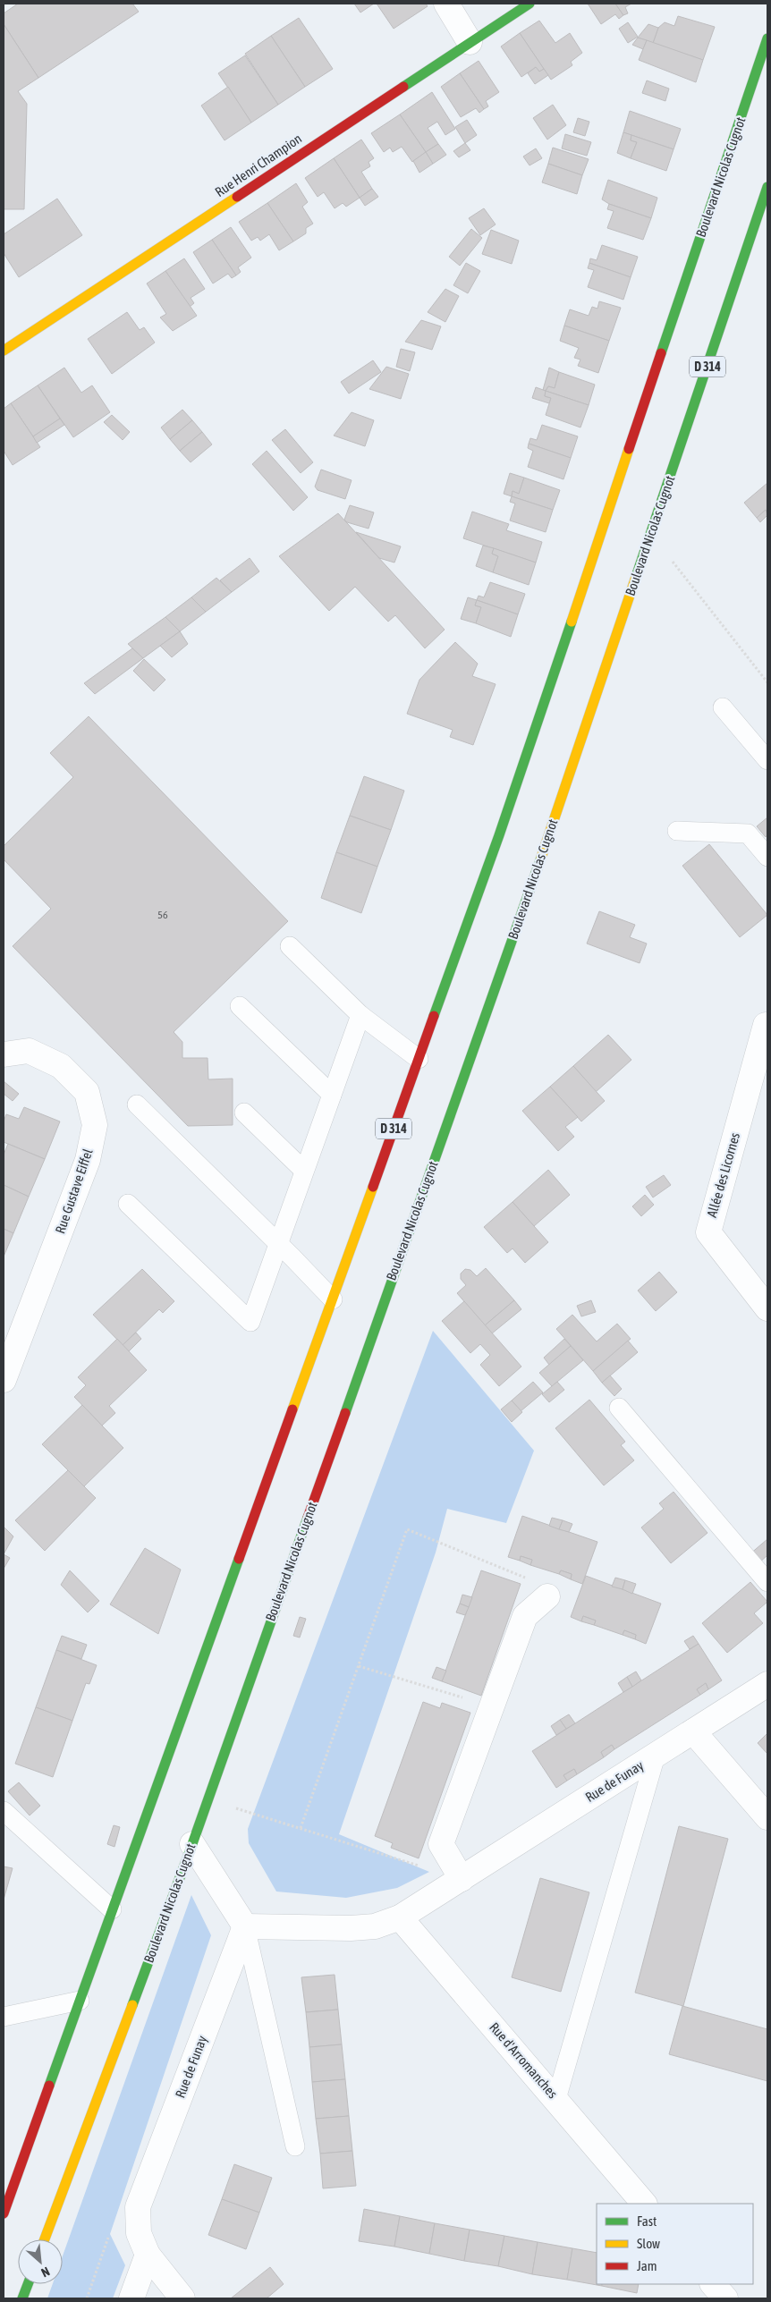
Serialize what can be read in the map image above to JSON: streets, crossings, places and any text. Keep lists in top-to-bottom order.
{
  "streets": {
    "main road": ["Rue Henri Champion", "Boulevard Nicolas Cugnot", "D 314"],
    "street": [
      "Allée des Licornes",
      "Rue Gustave Eiffel",
      "Rue de Funay",
      "Rue d'Arromanches"
    ]
  },
  "crossings": [
    ["Rue de Funay", "Rue d'Arromanches"]
  ],
  "house_numbers": ["56"],
  "legend": ["Fast", "Slow", "Jam"],
  "north": "bottom right"
}
